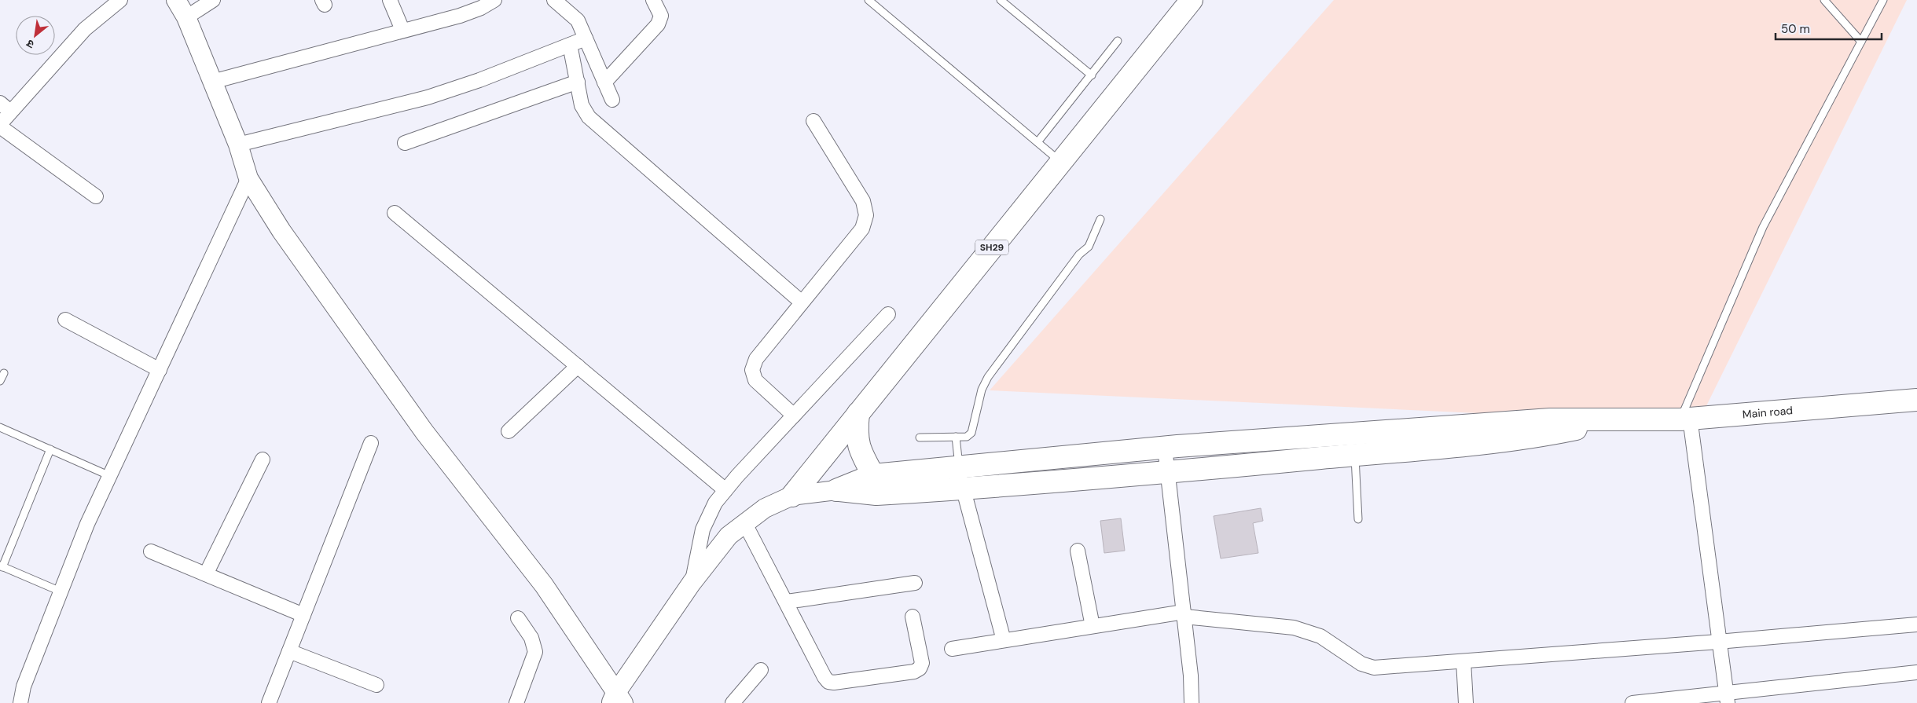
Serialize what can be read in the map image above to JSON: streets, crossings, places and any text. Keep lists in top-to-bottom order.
{
  "streets": {
    "main road": ["SH29", "Main road"]
  },
  "scale_bar": "50 m",
  "north": "bottom left"
}
